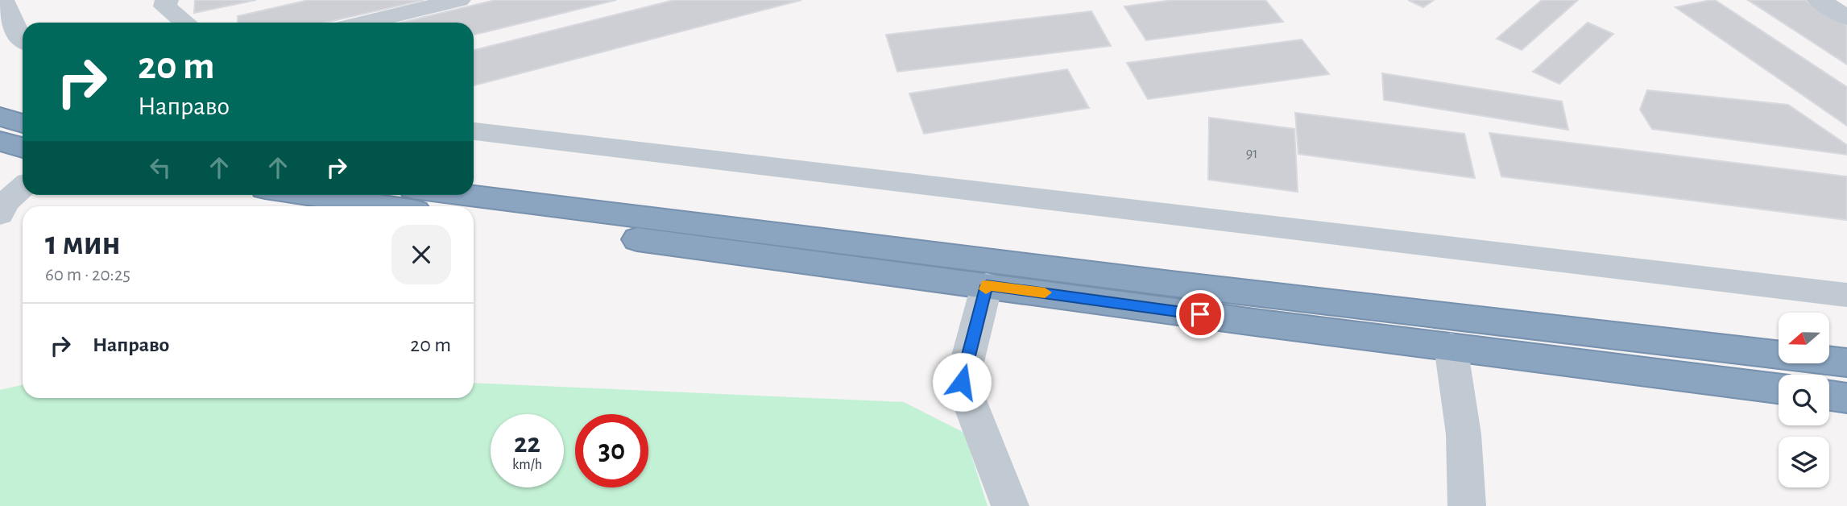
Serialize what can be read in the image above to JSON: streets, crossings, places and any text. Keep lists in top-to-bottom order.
{
  "house_numbers": ["91"],
  "north": "left",
  "page": {
    "turn": ["20 m", "Направо"],
    "heading": ["1 мин", "60 m · 20:25"],
    "list": [
      {
        "name": "Направо",
        "value": "20 m"
      }
    ],
    "speed": "22 km/h",
    "limit": "30"
  }
}
